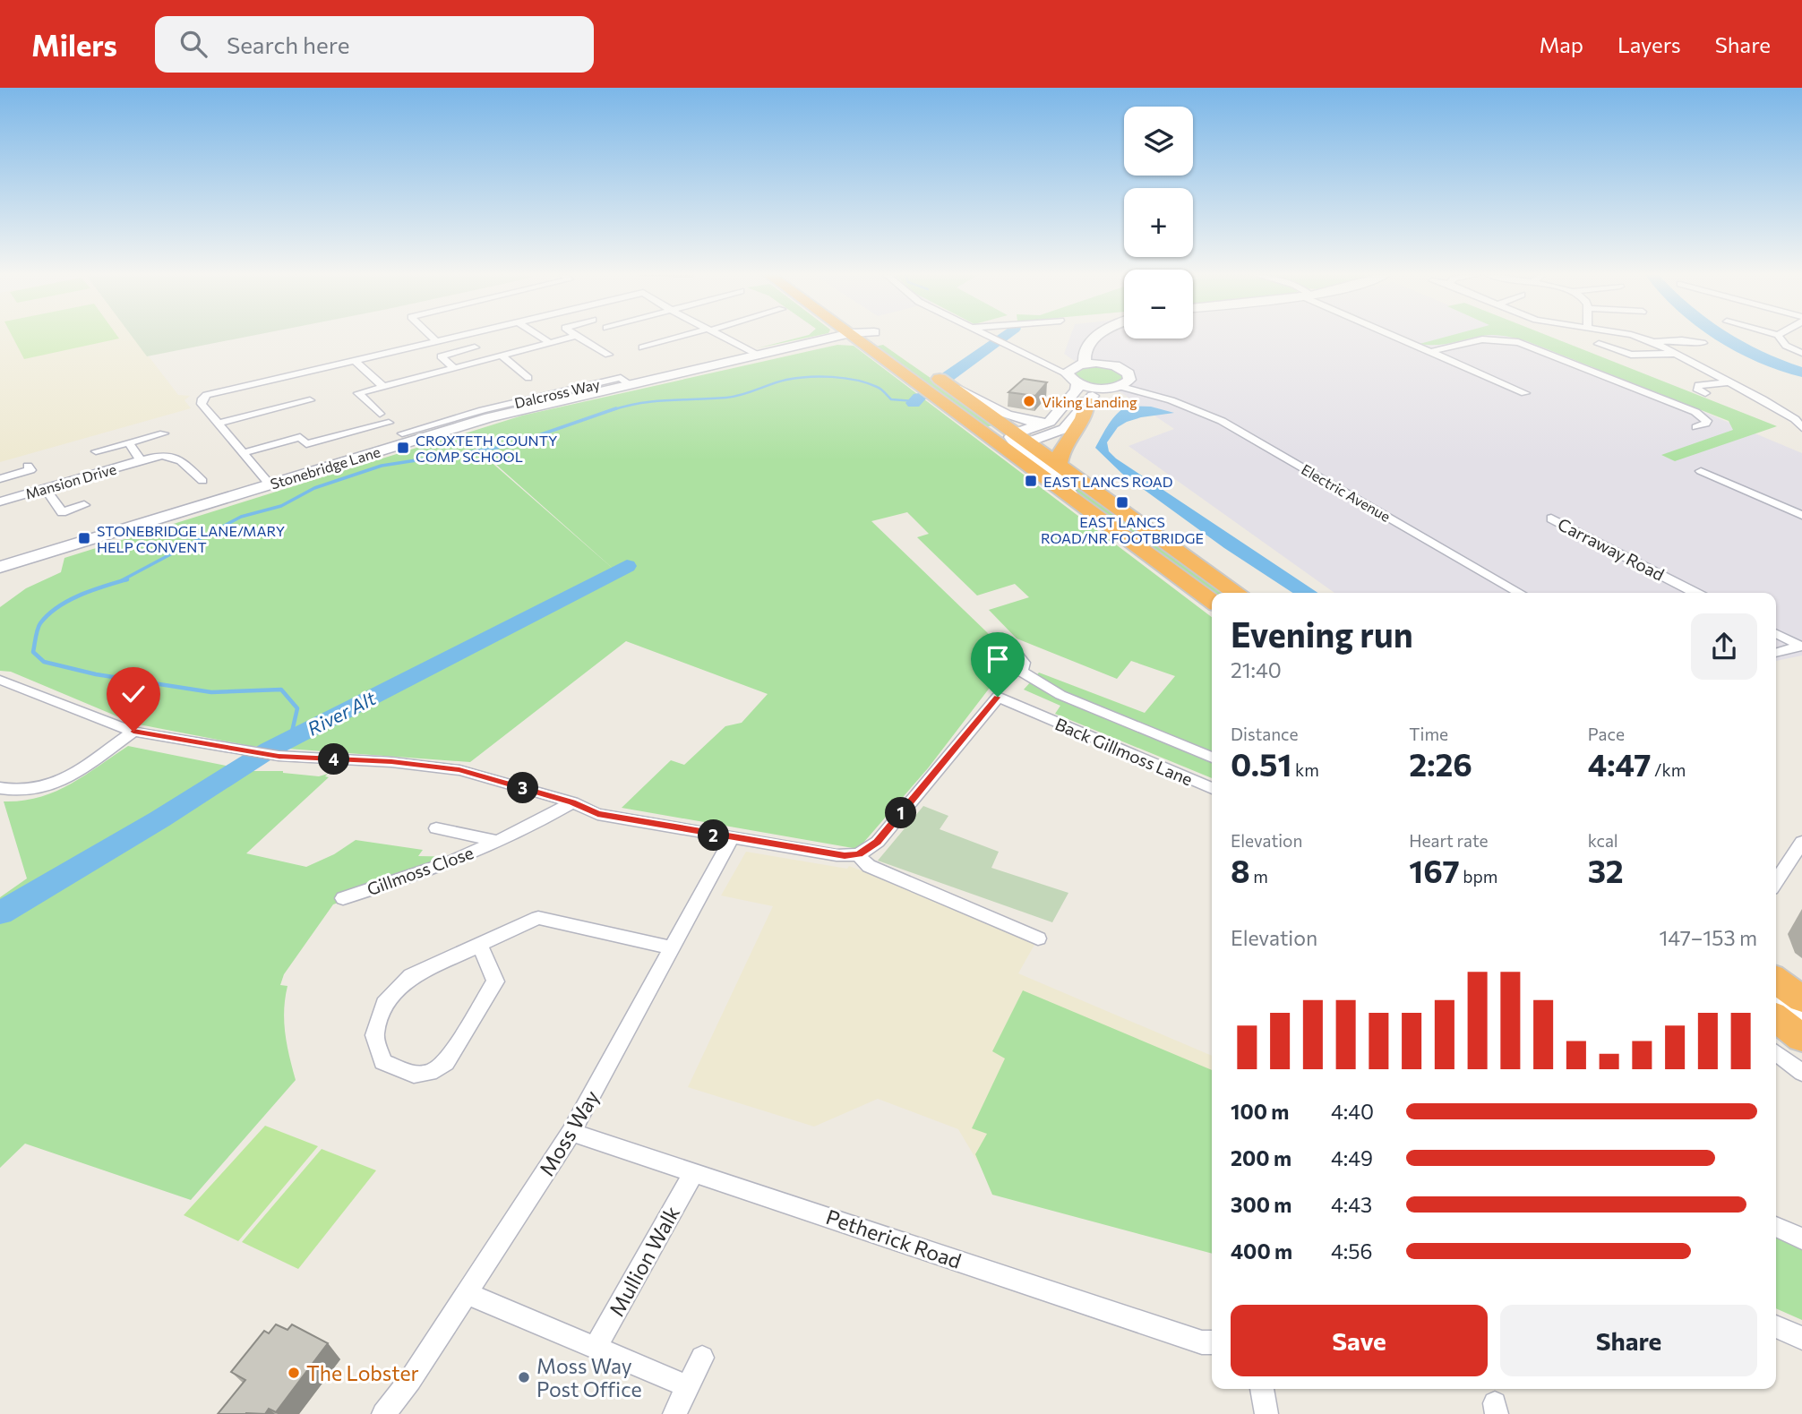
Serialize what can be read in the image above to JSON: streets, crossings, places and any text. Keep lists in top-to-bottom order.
{
  "streets": {
    "street": [
      "Stonebridge Lane",
      "Mansion Drive",
      "Electric Avenue",
      "Carraway Road",
      "Back Gillmoss Lane",
      "Gillmoss Close",
      "Moss Way",
      "Petherick Road",
      "Mullion Walk"
    ]
  },
  "crossings": [
    ["Moss Way", "Petherick Road"],
    ["Petherick Road", "Mullion Walk"]
  ],
  "water": ["River Alt"],
  "places": {
    "other": ["Viking Landing", "The Lobster", "Moss Way Post Office"],
    "transit": [
      "CROXTETH COUNTY COMP SCHOOL",
      "EAST LANCS ROAD",
      "EAST LANCS ROAD/NR FOOTBRIDGE",
      "STONEBRIDGE LANE/MARY HELP CONVENT"
    ]
  },
  "page": {
    "header": "Milers",
    "search": "Search here",
    "nav": ["Map", "Layers", "Share"],
    "map_buttons": ["+", "−"],
    "heading": ["Evening run", "21:40"],
    "stats": [
      ["Distance", "0.51 km"],
      ["Time", "2:26"],
      ["Pace", "4:47 /km"],
      ["Elevation", "8 m"],
      ["Heart rate", "167 bpm"],
      ["kcal", "32"]
    ],
    "pins": [
      "4",
      "3",
      "1",
      "2"
    ],
    "chart": ["Elevation", "147–153 m"],
    "list": [
      {
        "name": "100 m",
        "note": "4:40"
      },
      {
        "name": "200 m",
        "note": "4:49"
      },
      {
        "name": "300 m",
        "note": "4:43"
      },
      {
        "name": "400 m",
        "note": "4:56"
      }
    ],
    "buttons": ["Save", "Share"]
  }
}
